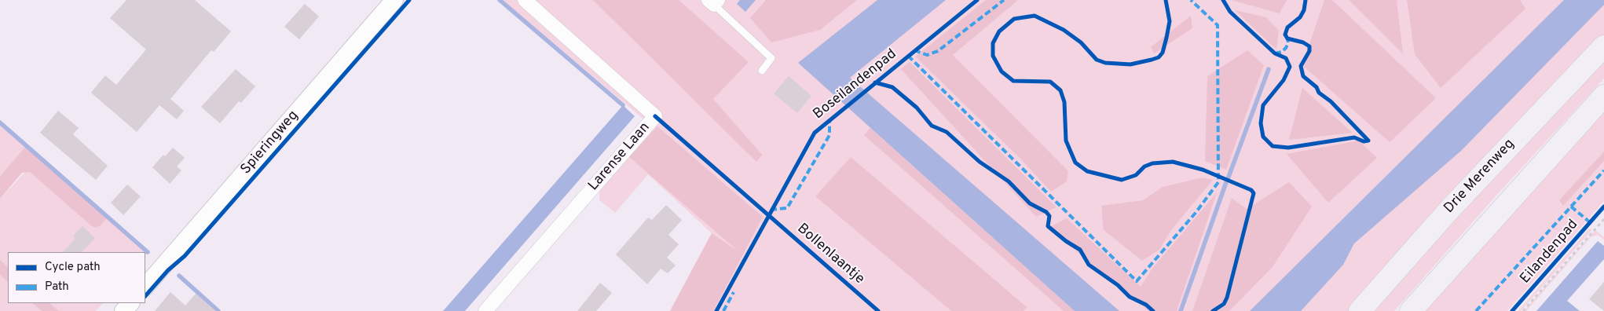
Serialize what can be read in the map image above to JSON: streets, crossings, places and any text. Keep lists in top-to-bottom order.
{
  "streets": {
    "highway": ["Drie Merenweg"],
    "street": ["Spieringweg", "Larense Laan"],
    "cycle path": ["Boseilandenpad", "Eilandenpad", "Bollenlaantje"]
  },
  "legend": ["Cycle path", "Path"]
}
